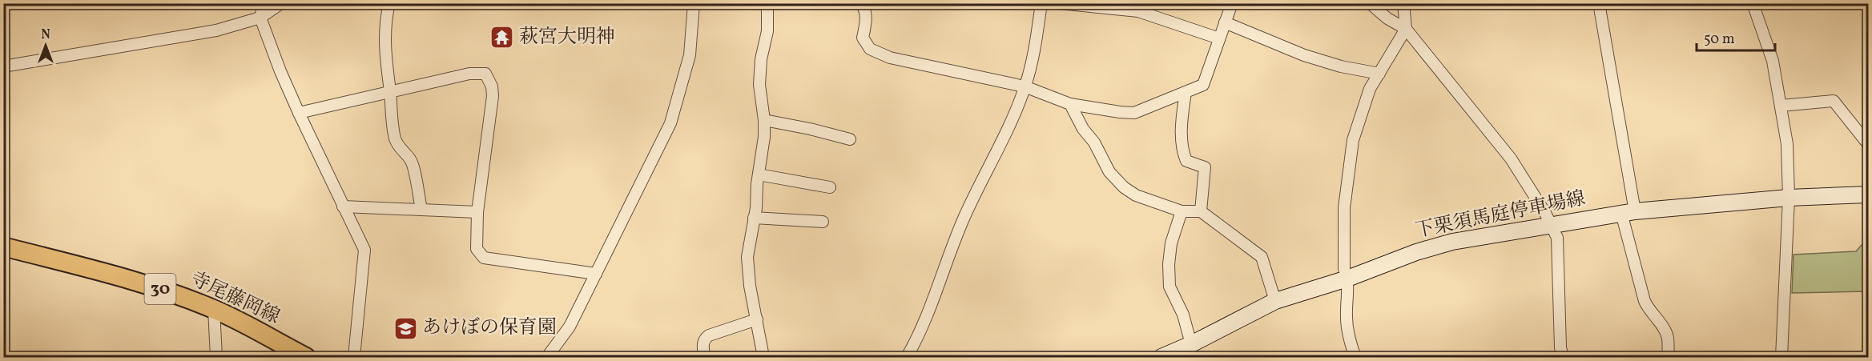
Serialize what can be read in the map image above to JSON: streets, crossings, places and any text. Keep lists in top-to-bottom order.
{
  "streets": {
    "main road": ["下栗須馬庭停車場線", "30", "寺尾藤岡線"]
  },
  "places": {
    "temple": ["萩宮大明神"],
    "school or university": ["あけぼの保育園"]
  },
  "scale_bar": "50 m",
  "north": "top"
}
